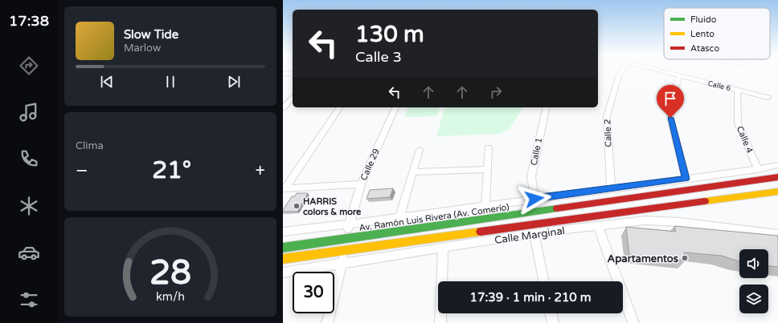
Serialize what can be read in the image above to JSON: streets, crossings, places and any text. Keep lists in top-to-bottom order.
{
  "streets": {
    "highway": ["Av. Ramón Luis Rivera (Av. Comerío)"],
    "street": [
      "Calle 6",
      "Calle 2",
      "Calle 4",
      "Calle 1",
      "Calle 29",
      "Calle Marginal"
    ]
  },
  "crossings": [
    ["Calle 6", "Calle 4"],
    ["Calle 29", "Av. Ramón Luis Rivera (Av. Comerío)"],
    ["Calle 29", "Calle Marginal"]
  ],
  "places": ["HARRIS colors & more", "Apartamentos"],
  "legend": ["Fluido", "Lento", "Atasco"],
  "page": {
    "tabs": "17:38",
    "turn": ["130 m", "Calle 3"],
    "song": ["Slow Tide", "Marlow"],
    "tile": "Clima",
    "heat": ["−", "21°", "+"],
    "limit": "30",
    "trip": "17:39 · 1 min · 210 m",
    "gauge": ["28", "km/h"]
  }
}
